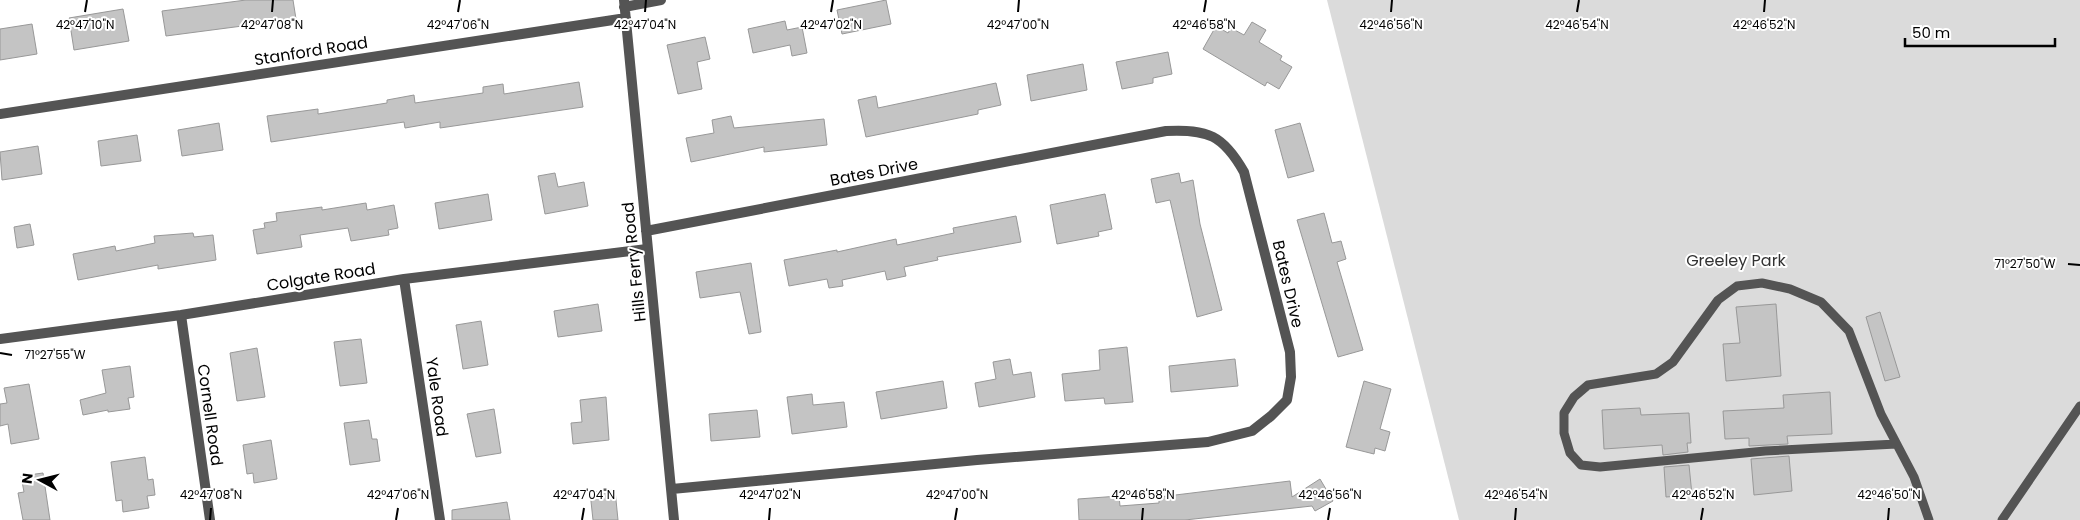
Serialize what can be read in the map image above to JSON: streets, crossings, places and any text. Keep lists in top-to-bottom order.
{
  "streets": {
    "street": [
      "Stanford Road",
      "Bates Drive",
      "Hills Ferry Road",
      "Colgate Road",
      "Yale Road",
      "Cornell Road"
    ]
  },
  "crossings": [
    ["Stanford Road", "Hills Ferry Road"],
    ["Bates Drive", "Hills Ferry Road"],
    ["Hills Ferry Road", "Colgate Road"],
    ["Colgate Road", "Yale Road"],
    ["Colgate Road", "Cornell Road"]
  ],
  "parks": ["Greeley Park"],
  "scale_bar": "50 m",
  "north": "left",
  "coordinates": [
    "42°47'10\"N",
    "42°47'08\"N",
    "42°47'06\"N",
    "42°47'04\"N",
    "42°47'02\"N",
    "42°47'00\"N",
    "42°46'58\"N",
    "42°46'56\"N",
    "42°46'54\"N",
    "42°46'52\"N",
    "71°27'50\"W",
    "71°27'55\"W",
    "42°46'50\"N"
  ]
}
